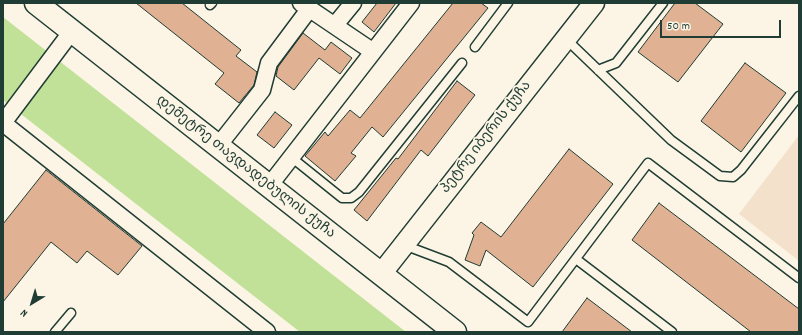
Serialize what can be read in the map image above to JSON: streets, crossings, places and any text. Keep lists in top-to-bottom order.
{
  "streets": {
    "main road": ["დემეტრე თავდადებულის ქუჩა"],
    "street": ["პეტრე იბერის ქუჩა"]
  },
  "crossings": [
    ["პეტრე იბერის ქუჩა", "დემეტრე თავდადებულის ქუჩა"]
  ],
  "scale_bar": "50 m",
  "north": "bottom left"
}
